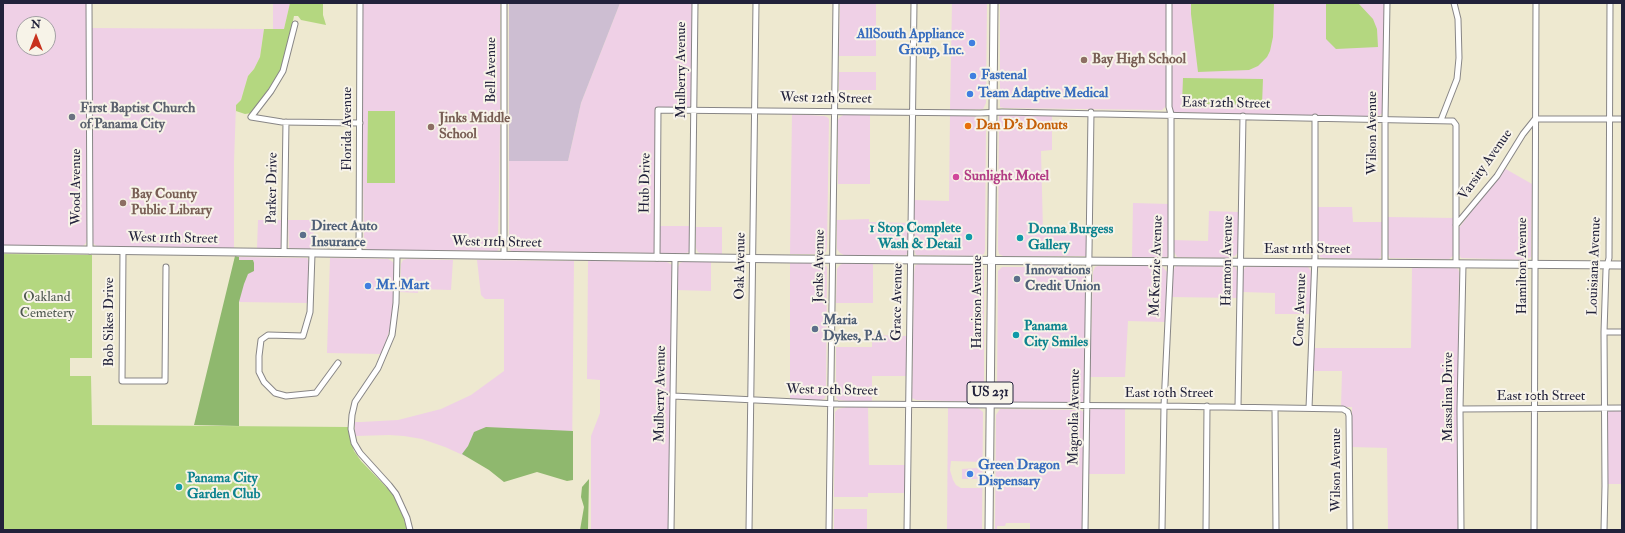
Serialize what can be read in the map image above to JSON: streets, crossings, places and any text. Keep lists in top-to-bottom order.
{
  "streets": {
    "main road": [
      "West 11th Street",
      "East 11th Street",
      "Harrison Avenue",
      "US 231"
    ],
    "street": [
      "Bell Avenue",
      "Mulberry Avenue",
      "West 12th Street",
      "East 12th Street",
      "Florida Avenue",
      "Wilson Avenue",
      "Varsity Avenue",
      "Hub Drive",
      "Wood Avenue",
      "Parker Drive",
      "Harmon Avenue",
      "Oak Avenue",
      "Jenks Avenue",
      "McKenzie Avenue",
      "Hamilton Avenue",
      "Louisiana Avenue",
      "Grace Avenue",
      "Cone Avenue",
      "Bob Sikes Drive",
      "West 10th Street",
      "East 10th Street",
      "Massalina Drive",
      "Magnolia Avenue"
    ]
  },
  "crossings": [
    ["Bell Avenue", "West 11th Street"],
    ["Mulberry Avenue", "West 12th Street"],
    ["Mulberry Avenue", "West 11th Street"],
    ["Mulberry Avenue", "West 10th Street"],
    ["West 12th Street", "East 12th Street"],
    ["West 12th Street", "Hub Drive"],
    ["West 12th Street", "Oak Avenue"],
    ["West 12th Street", "Jenks Avenue"],
    ["West 12th Street", "Grace Avenue"],
    ["West 12th Street", "Harrison Avenue"],
    ["East 12th Street", "Wilson Avenue"],
    ["East 12th Street", "Harmon Avenue"],
    ["East 12th Street", "McKenzie Avenue"],
    ["East 12th Street", "Harrison Avenue"],
    ["East 12th Street", "Cone Avenue"],
    ["East 12th Street", "Massalina Drive"],
    ["East 12th Street", "Magnolia Avenue"],
    ["Florida Avenue", "West 11th Street"],
    ["Wilson Avenue", "East 11th Street"],
    ["Wilson Avenue", "East 10th Street"],
    ["Varsity Avenue", "Hamilton Avenue"],
    ["Varsity Avenue", "Massalina Drive"],
    ["Hub Drive", "West 11th Street"],
    ["Wood Avenue", "West 11th Street"],
    ["Parker Drive", "West 11th Street"],
    ["West 11th Street", "East 11th Street"],
    ["West 11th Street", "Oak Avenue"],
    ["West 11th Street", "Jenks Avenue"],
    ["West 11th Street", "Grace Avenue"],
    ["West 11th Street", "Harrison Avenue"],
    ["West 11th Street", "Bob Sikes Drive"],
    ["East 11th Street", "Harmon Avenue"],
    ["East 11th Street", "McKenzie Avenue"],
    ["East 11th Street", "Hamilton Avenue"],
    ["East 11th Street", "Louisiana Avenue"],
    ["East 11th Street", "Harrison Avenue"],
    ["East 11th Street", "Cone Avenue"],
    ["East 11th Street", "Massalina Drive"],
    ["East 11th Street", "Magnolia Avenue"],
    ["Harmon Avenue", "East 10th Street"],
    ["Oak Avenue", "West 10th Street"],
    ["Jenks Avenue", "West 10th Street"],
    ["McKenzie Avenue", "East 10th Street"],
    ["Hamilton Avenue", "East 10th Street"],
    ["Louisiana Avenue", "East 10th Street"],
    ["Grace Avenue", "West 10th Street"],
    ["Harrison Avenue", "West 10th Street"],
    ["Harrison Avenue", "East 10th Street"],
    ["Cone Avenue", "East 10th Street"],
    ["West 10th Street", "East 10th Street"],
    ["East 10th Street", "Massalina Drive"],
    ["East 10th Street", "Magnolia Avenue"]
  ],
  "parks": ["Oakland Cemetery"],
  "places": [
    "AllSouth Appliance Group, Inc.",
    "Bay High School",
    "Fastenal",
    "Team Adaptive Medical",
    "First Baptist Church of Panama City",
    "Dan D's Donuts",
    "Jinks Middle School",
    "Sunlight Motel",
    "Bay County Public Library",
    "Direct Auto Insurance",
    "1 Stop Complete Wash & Detail",
    "Donna Burgess Gallery",
    "Innovations Credit Union",
    "Mr. Mart",
    "Maria Dykes, P.A.",
    "Panama City Smiles",
    "Green Dragon Dispensary",
    "Panama City Garden Club"
  ],
  "north": "top"
}
